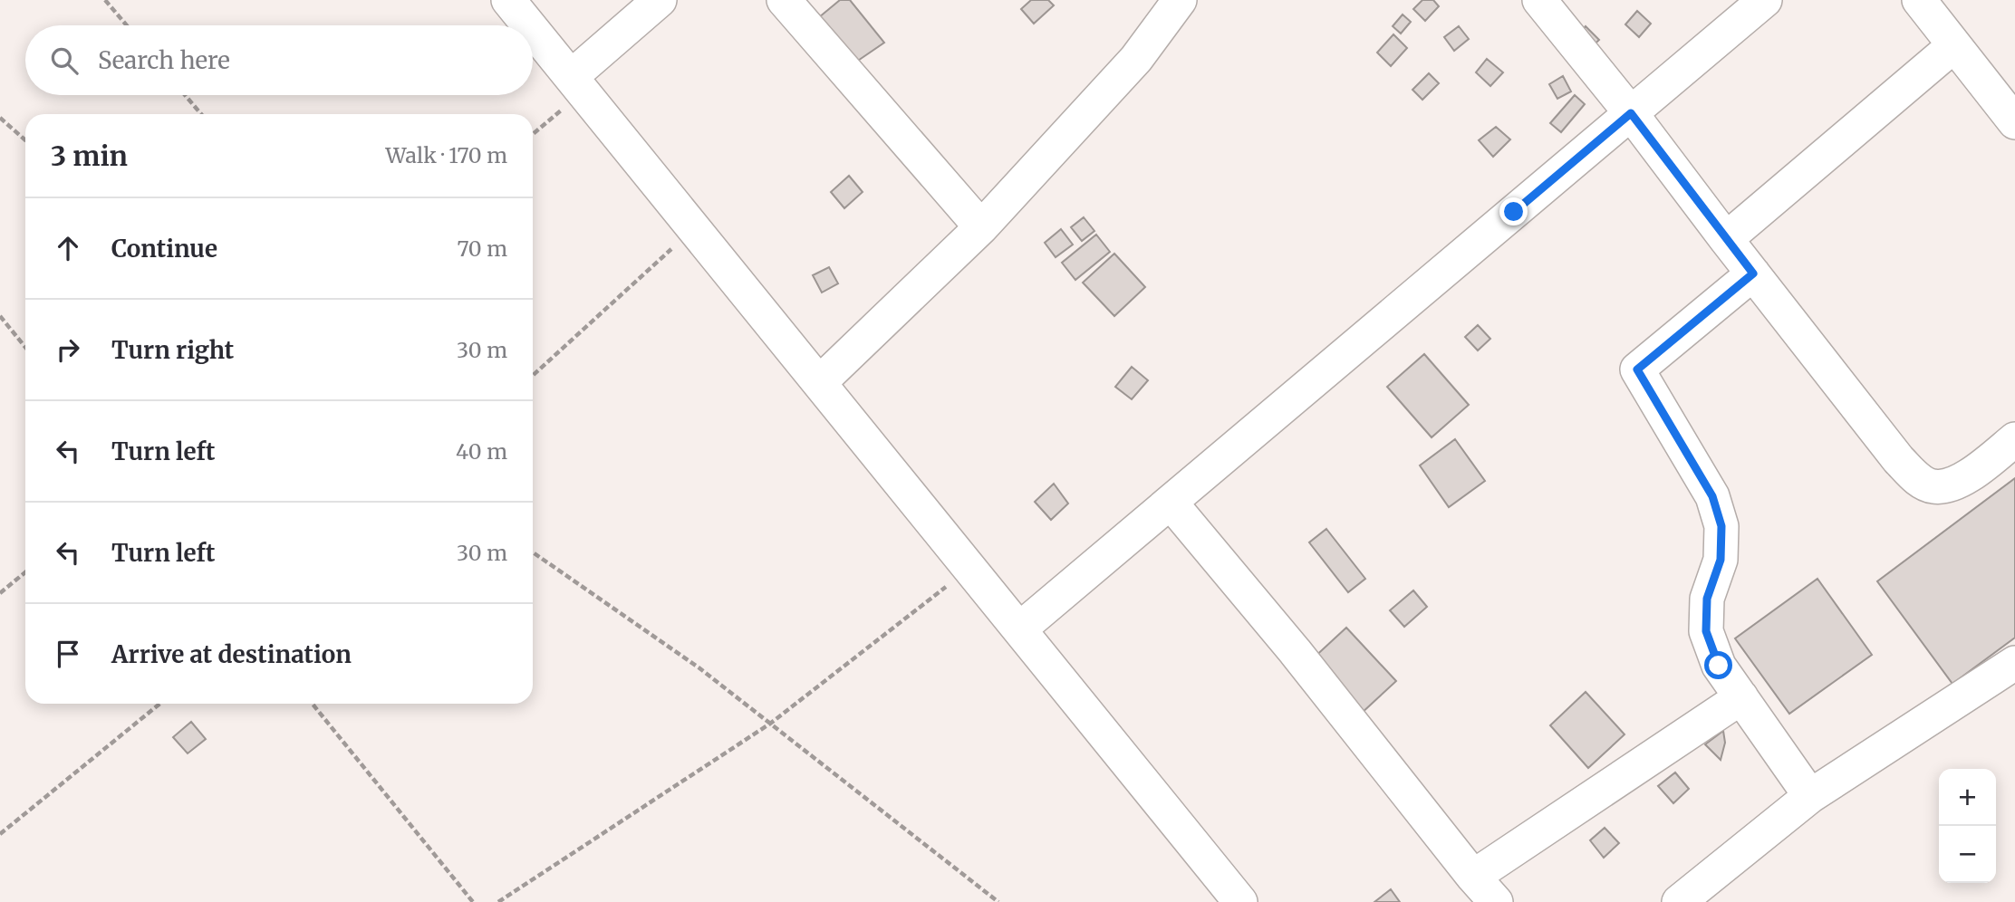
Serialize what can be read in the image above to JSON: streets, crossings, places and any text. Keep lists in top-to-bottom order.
{
  "page": {
    "search": "Search here",
    "heading": ["3 min", "Walk · 170 m"],
    "list": [
      ["Continue", "70 m"],
      ["Turn right", "30 m"],
      ["Turn left", "40 m"],
      ["Turn left", "30 m"],
      "Arrive at destination"
    ],
    "map_buttons": ["+", "−"]
  }
}
